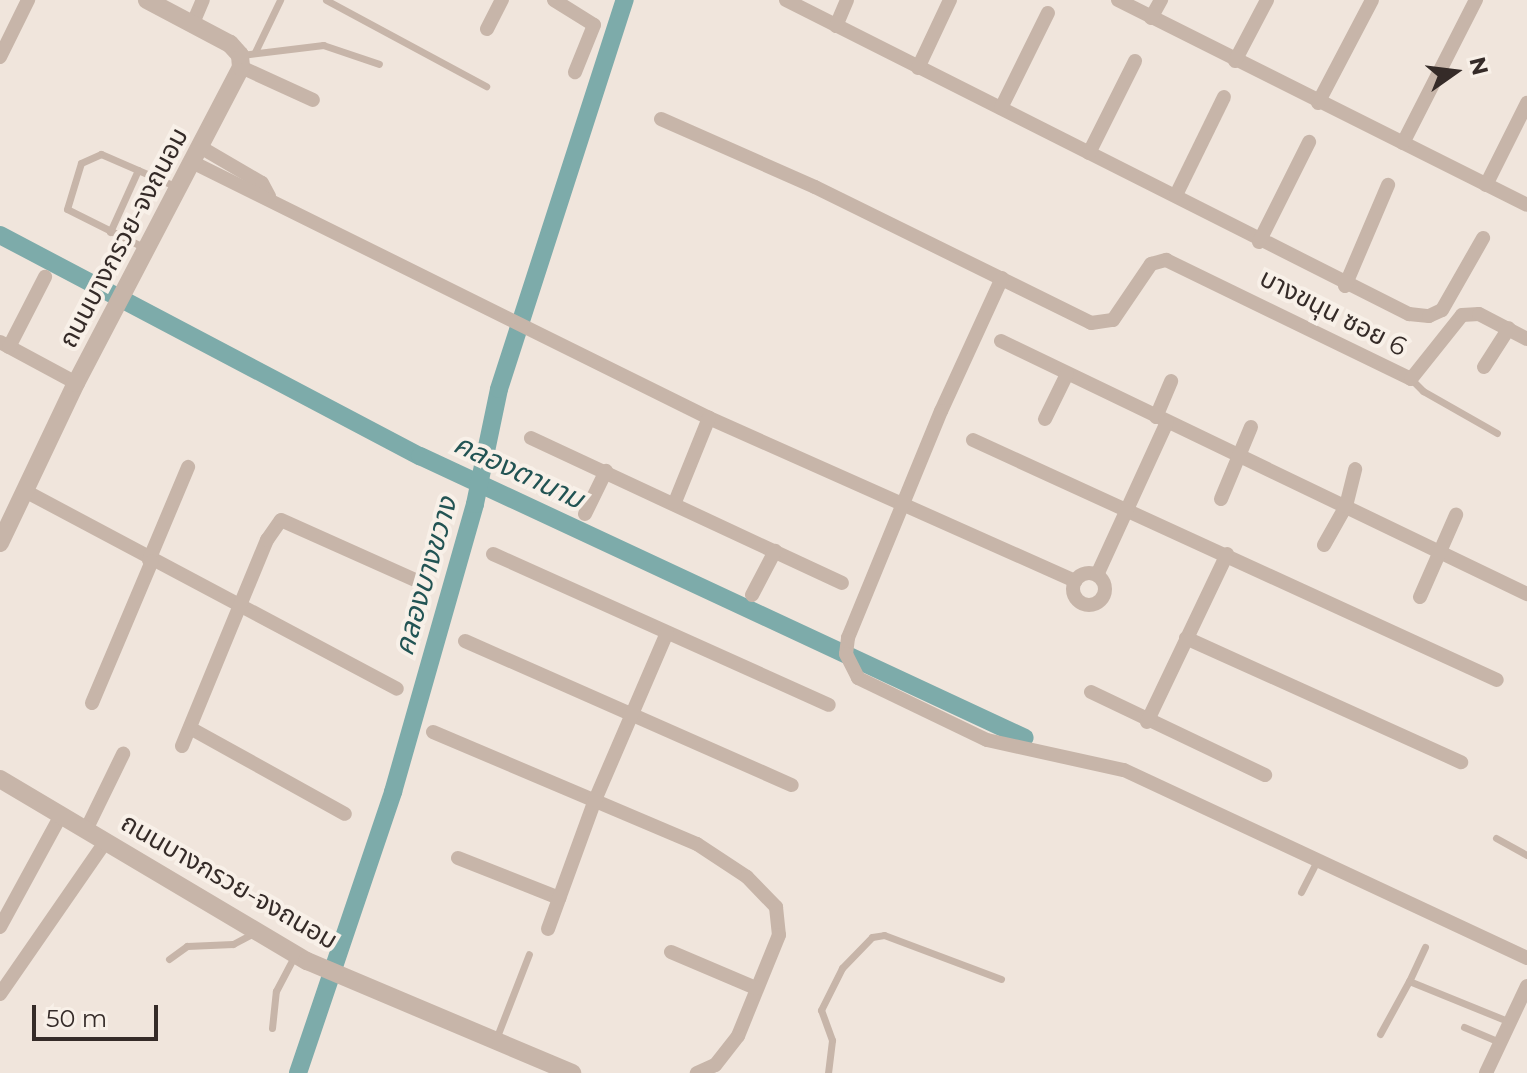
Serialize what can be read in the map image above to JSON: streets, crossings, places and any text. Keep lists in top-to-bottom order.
{
  "streets": {
    "street": ["ถนนบางกรวย-จงถนอม", "บางขนุน ซอย 6"]
  },
  "water": ["คลองตานาม", "คลองบางขวาง"],
  "scale_bar": "50 m",
  "north": "right"
}
